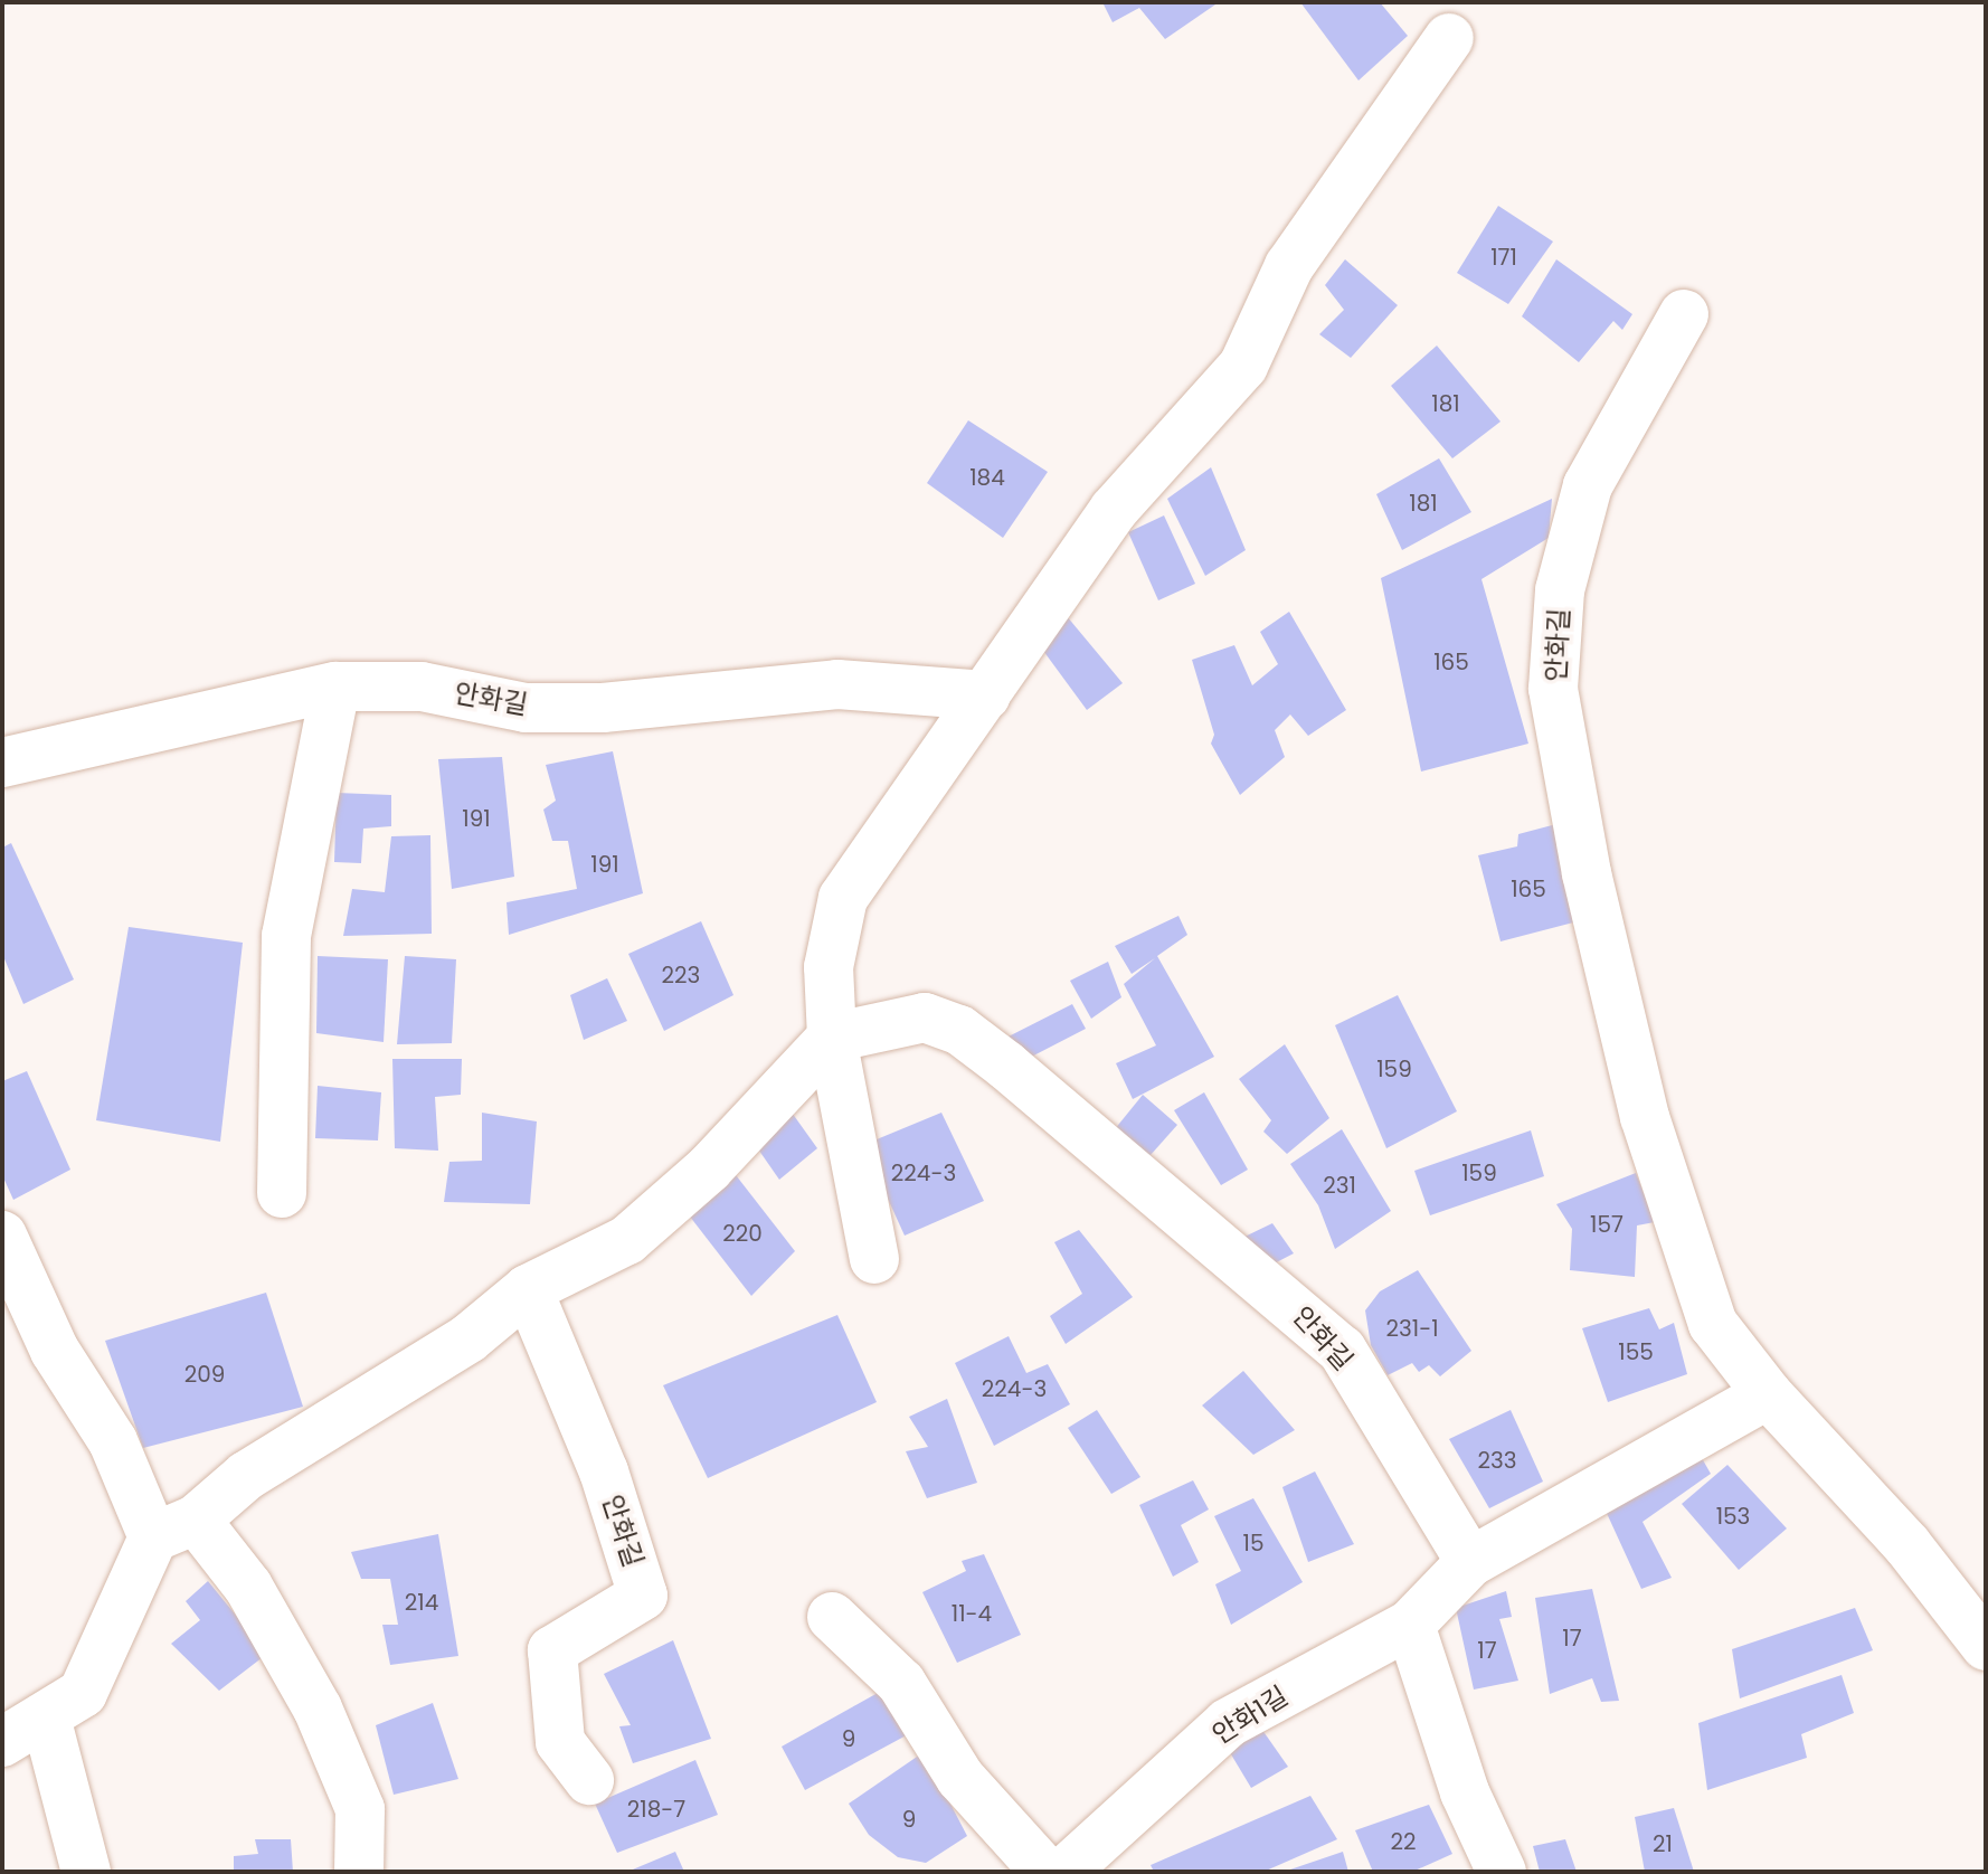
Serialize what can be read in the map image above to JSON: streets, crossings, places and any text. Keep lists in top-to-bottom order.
{
  "streets": {
    "street": ["안화길", "안화1길"]
  },
  "crossings": [
    ["안화길", "안화1길"]
  ],
  "house_numbers": [
    "171",
    "181",
    "184",
    "181",
    "165",
    "191",
    "191",
    "165",
    "223",
    "159",
    "224-3",
    "159",
    "231",
    "157",
    "220",
    "231-1",
    "155",
    "209",
    "224-3",
    "233",
    "153",
    "15",
    "214",
    "11-4",
    "17",
    "17",
    "9",
    "218-7",
    "9",
    "22",
    "21"
  ]
}
